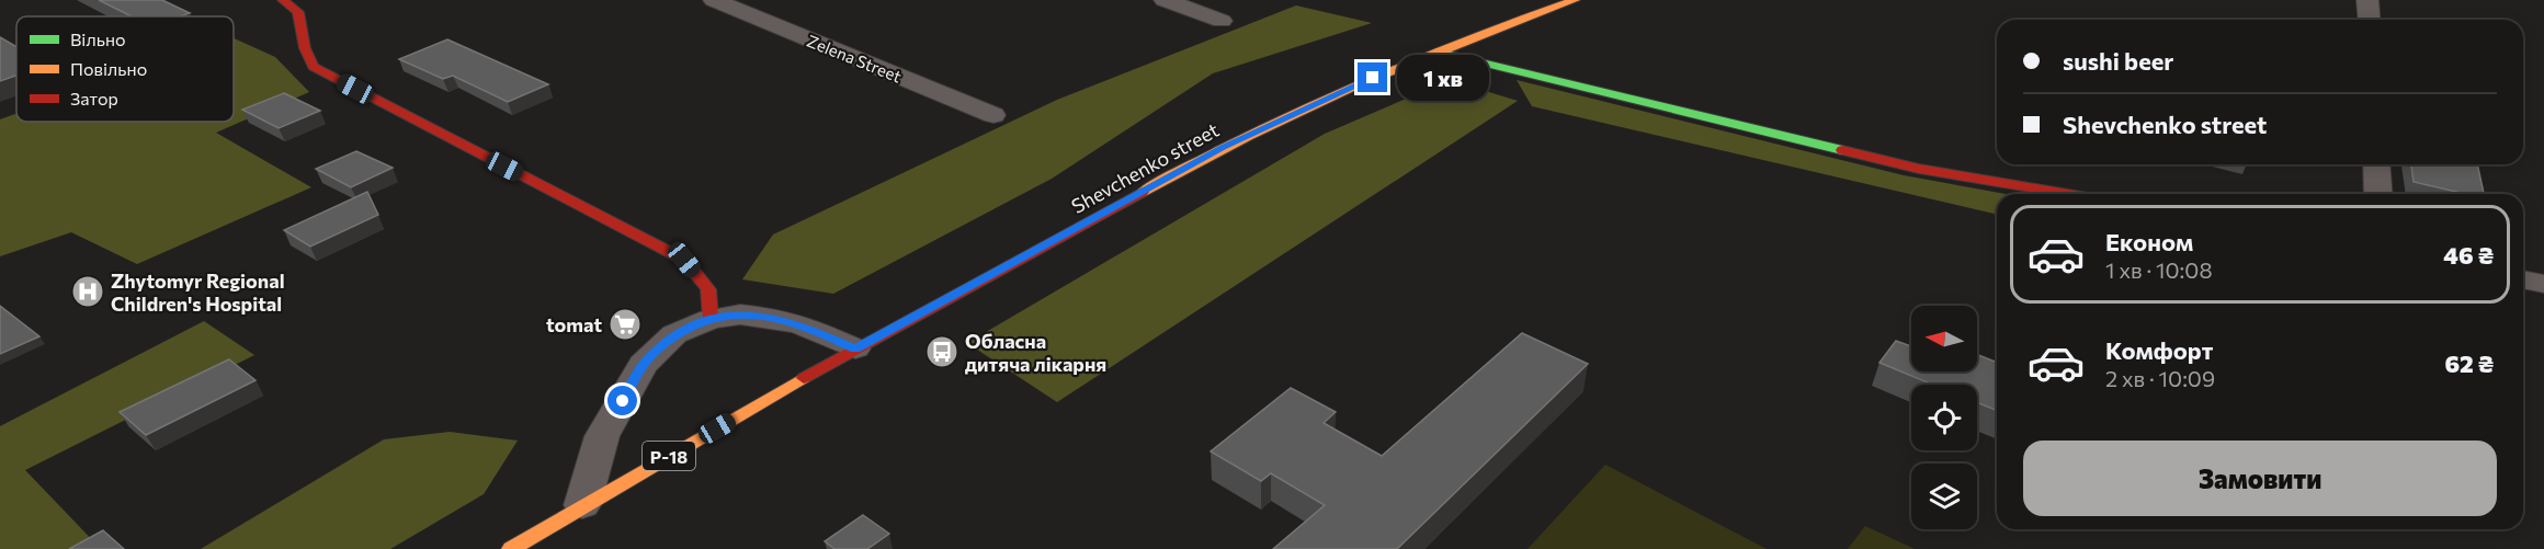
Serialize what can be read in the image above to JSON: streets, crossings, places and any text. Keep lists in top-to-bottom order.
{
  "streets": {
    "street": ["Zelena Street", "Shevchenko street", "Р-18"]
  },
  "crossings": [
    ["Shevchenko street", "Р-18"]
  ],
  "places": {
    "hospital": ["Zhytomyr Regional Children's Hospital"],
    "supermarket": ["tomat"],
    "bus stop": ["Обласна дитяча лікарня"]
  },
  "legend": ["Вільно", "Повільно", "Затор"],
  "north": "left",
  "page": {
    "banner": ["sushi beer", "Shevchenko street"],
    "bubble": "1 хв",
    "list": [
      {
        "name": "Економ",
        "note": "1 хв · 10:08",
        "value": "46 ₴"
      },
      {
        "name": "Комфорт",
        "note": "2 хв · 10:09",
        "value": "62 ₴"
      }
    ],
    "buttons": "Замовити"
  }
}
